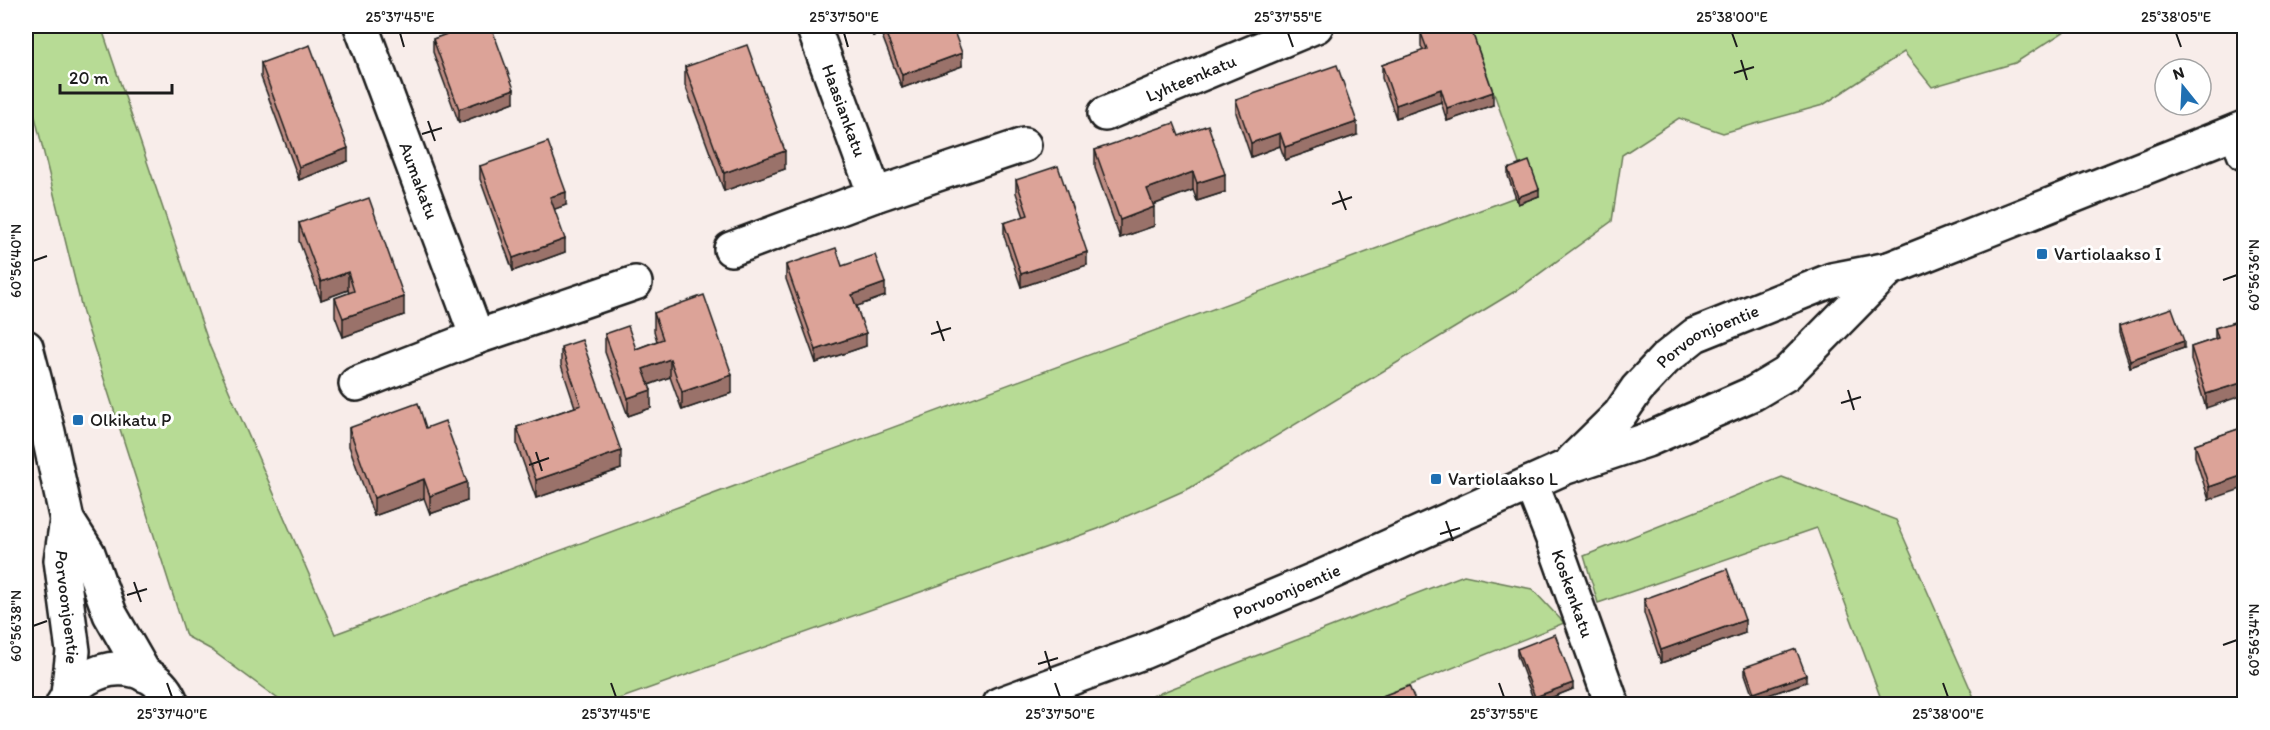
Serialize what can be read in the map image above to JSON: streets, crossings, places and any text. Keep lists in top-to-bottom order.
{
  "streets": {
    "street": [
      "Lyhteenkatu",
      "Haasiankatu",
      "Aumakatu",
      "Porvoonjoentie",
      "Koskenkatu"
    ]
  },
  "crossings": [
    ["Porvoonjoentie", "Koskenkatu"]
  ],
  "places": {
    "transit": ["Vartiolaakso I", "Olkikatu P", "Vartiolaakso L"]
  },
  "scale_bar": "20 m",
  "north": "top",
  "coordinates": [
    "25°37'45\"E",
    "25°37'50\"E",
    "25°37'55\"E",
    "25°38'00\"E",
    "25°38'05\"E",
    "60°56'40\"N",
    "60°56'36\"N",
    "60°56'38\"N",
    "60°56'34\"N",
    "25°37'40\"E"
  ]
}
